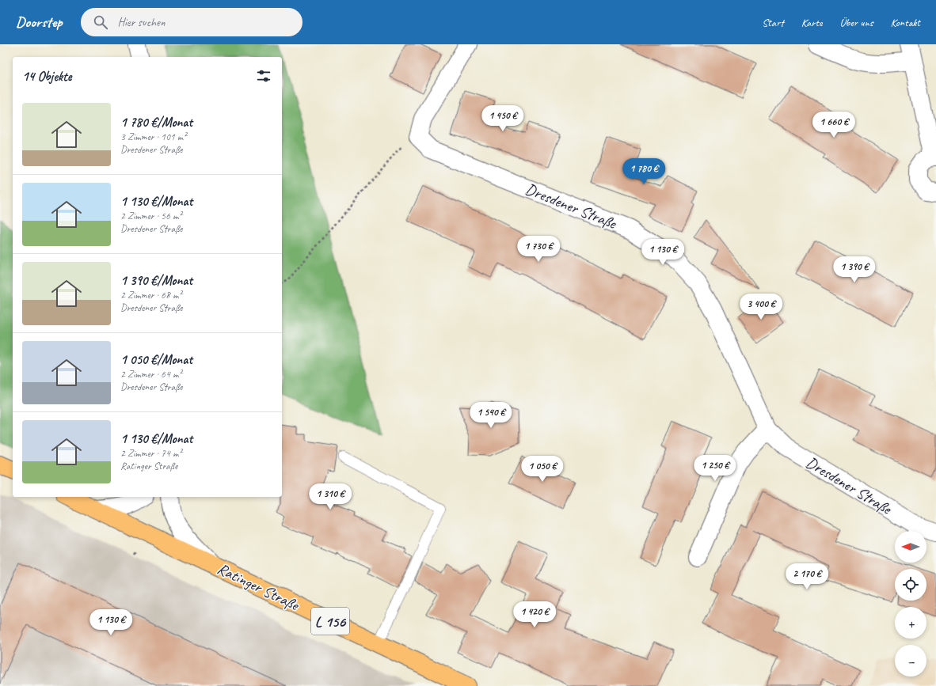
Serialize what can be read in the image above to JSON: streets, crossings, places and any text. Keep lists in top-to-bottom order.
{
  "streets": {
    "main road": ["Ratinger Straße", "L 156"],
    "street": ["Dresdener Straße"]
  },
  "north": "left",
  "page": {
    "header": "Doorstep",
    "search": "Hier suchen",
    "nav": [
      "Start",
      "Karte",
      "Über uns",
      "Kontakt"
    ],
    "heading": "14 Objekte",
    "list": [
      {
        "name": "1 780 €/Monat",
        "note": "3 Zimmer · 101 m² · Dresdener Straße"
      },
      {
        "name": "1 130 €/Monat",
        "note": "2 Zimmer · 56 m² · Dresdener Straße"
      },
      {
        "name": "1 390 €/Monat",
        "note": "2 Zimmer · 68 m² · Dresdener Straße"
      },
      {
        "name": "1 050 €/Monat",
        "note": "2 Zimmer · 64 m² · Dresdener Straße"
      },
      {
        "name": "1 130 €/Monat",
        "note": "2 Zimmer · 74 m² · Ratinger Straße"
      }
    ],
    "price": [
      "1 450 €",
      "1 660 €",
      "1 780 €",
      "1 730 €",
      "1 130 €",
      "1 390 €",
      "3 400 €",
      "1 540 €",
      "1 250 €",
      "1 050 €",
      "1 310 €",
      "2 170 €",
      "1 420 €",
      "1 130 €"
    ],
    "map_buttons": ["+", "−"]
  }
}
